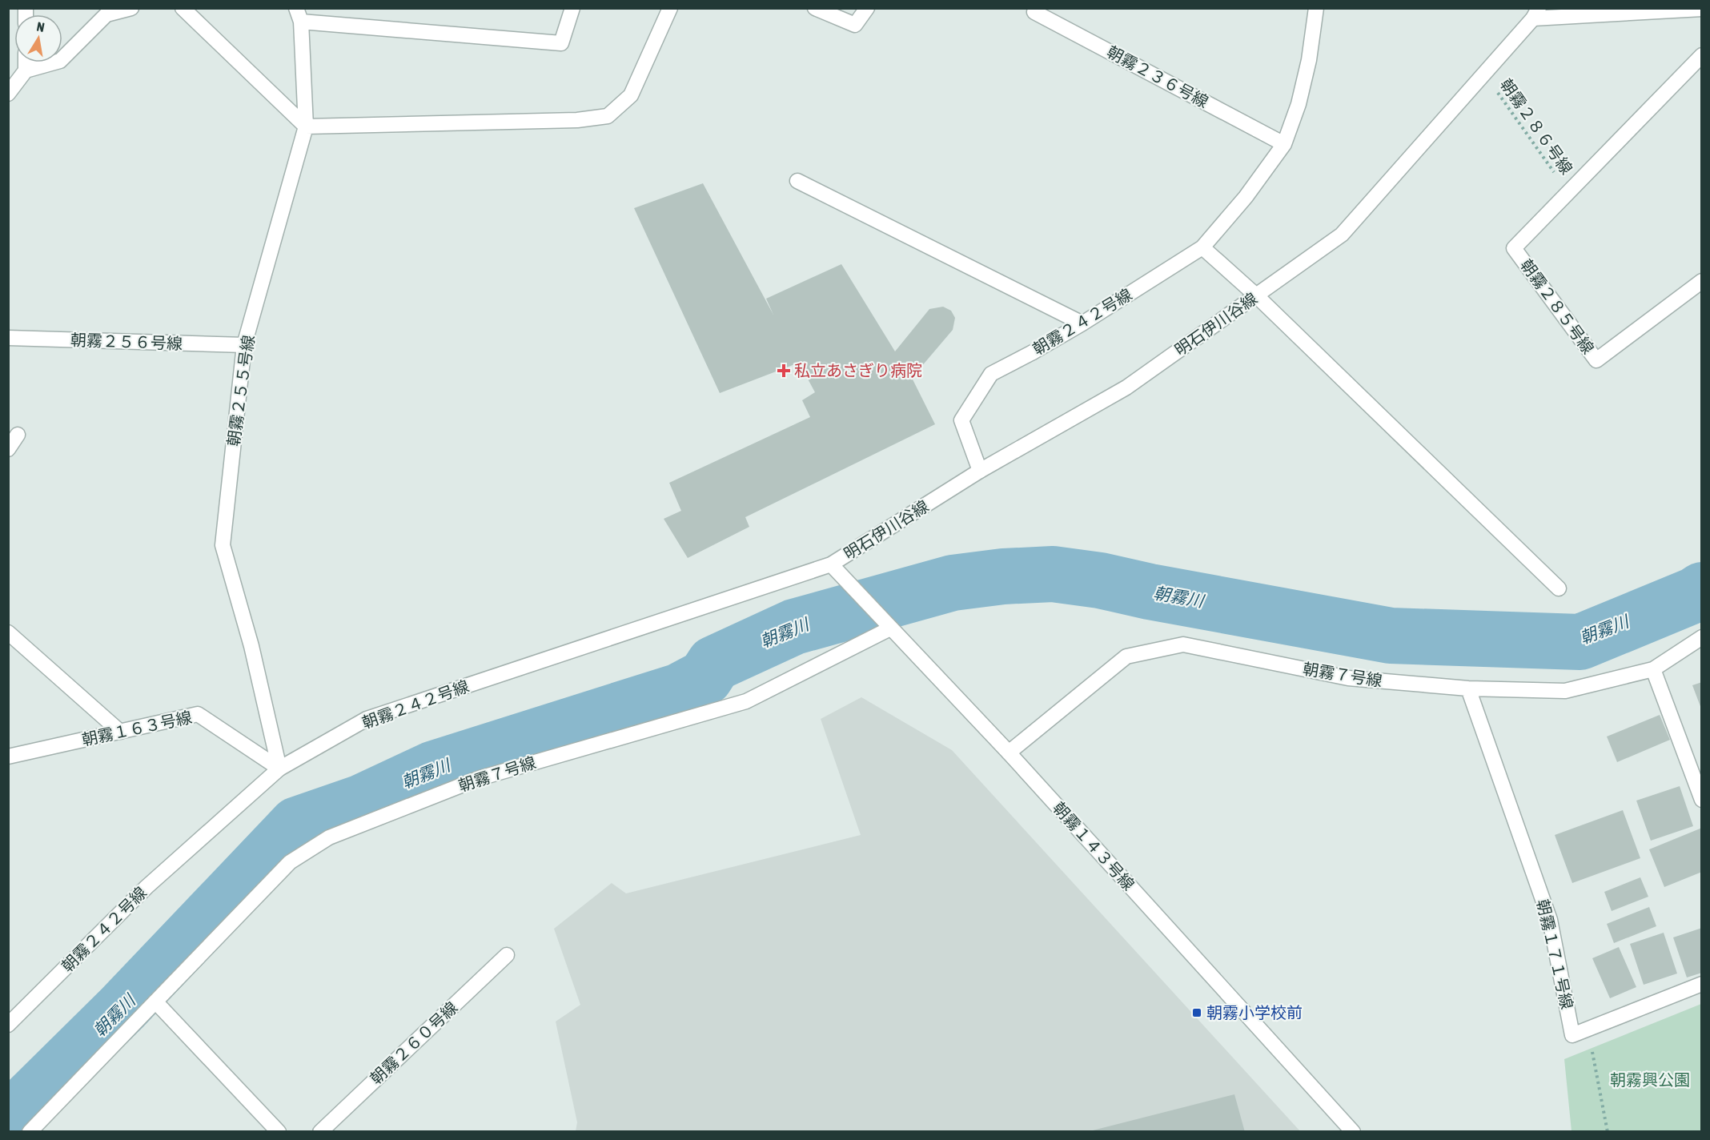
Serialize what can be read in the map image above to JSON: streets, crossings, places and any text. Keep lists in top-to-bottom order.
{
  "streets": {
    "street": [
      "朝霧２３６号線",
      "朝霧２８５号線",
      "朝霧２４２号線",
      "明石伊川谷線",
      "朝霧２５６号線",
      "朝霧２５５号線",
      "朝霧７号線",
      "朝霧１６３号線",
      "朝霧１４３号線",
      "朝霧１７１号線",
      "朝霧２６０号線"
    ],
    "path": ["朝霧２８６号線"]
  },
  "crossings": [
    ["朝霧２３６号線", "朝霧２４２号線"],
    ["朝霧２８６号線", "朝霧２８５号線"],
    ["朝霧２８６号線", "明石伊川谷線"],
    ["朝霧２４２号線", "明石伊川谷線"],
    ["朝霧２４２号線", "朝霧２５５号線"],
    ["朝霧２４２号線", "朝霧１６３号線"],
    ["朝霧２４２号線", "朝霧１４３号線"],
    ["明石伊川谷線", "朝霧１４３号線"],
    ["朝霧２５６号線", "朝霧２５５号線"],
    ["朝霧２５５号線", "朝霧１６３号線"],
    ["朝霧７号線", "朝霧１４３号線"],
    ["朝霧７号線", "朝霧１７１号線"]
  ],
  "water": ["朝霧川"],
  "parks": ["朝霧興公園"],
  "places": {
    "health": ["私立あさぎり病院"],
    "transit": ["朝霧小学校前"]
  },
  "north": "top"
}
